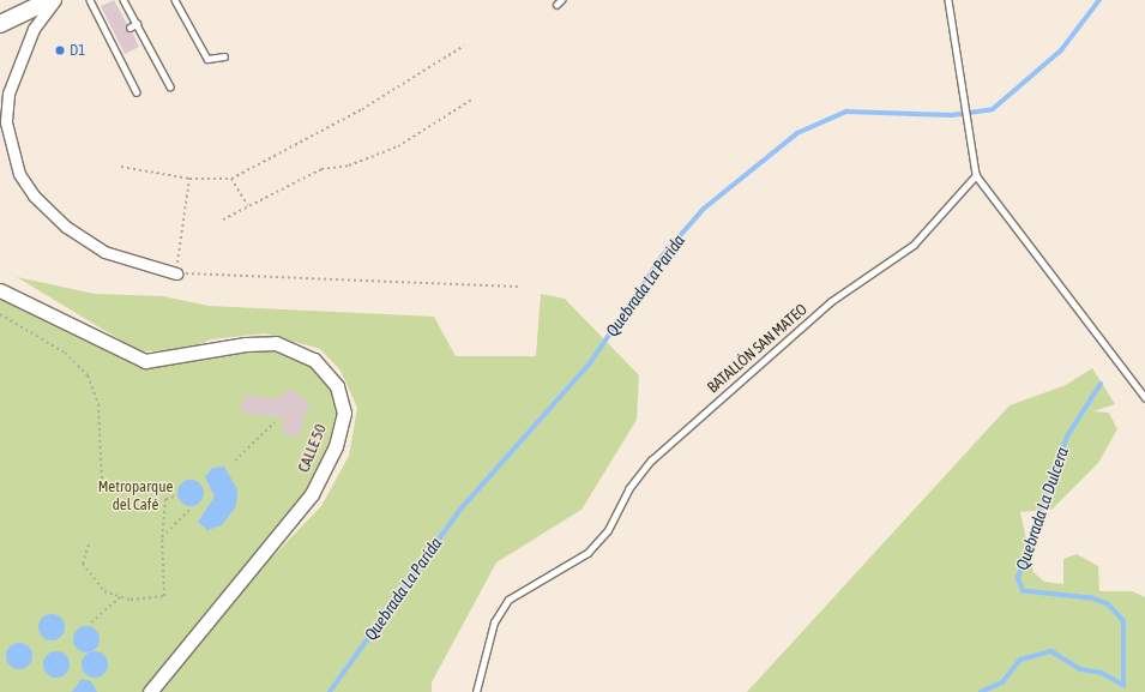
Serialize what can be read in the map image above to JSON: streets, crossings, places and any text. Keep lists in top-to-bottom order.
{
  "streets": {
    "street": ["CALLE 50"],
    "lane": ["BATALLÓN SAN MATEO"]
  },
  "water": ["Quebrada La Parida", "Quebrada La Dulcera"],
  "parks": ["Metroparque del Café"],
  "places": ["D1"]
}
